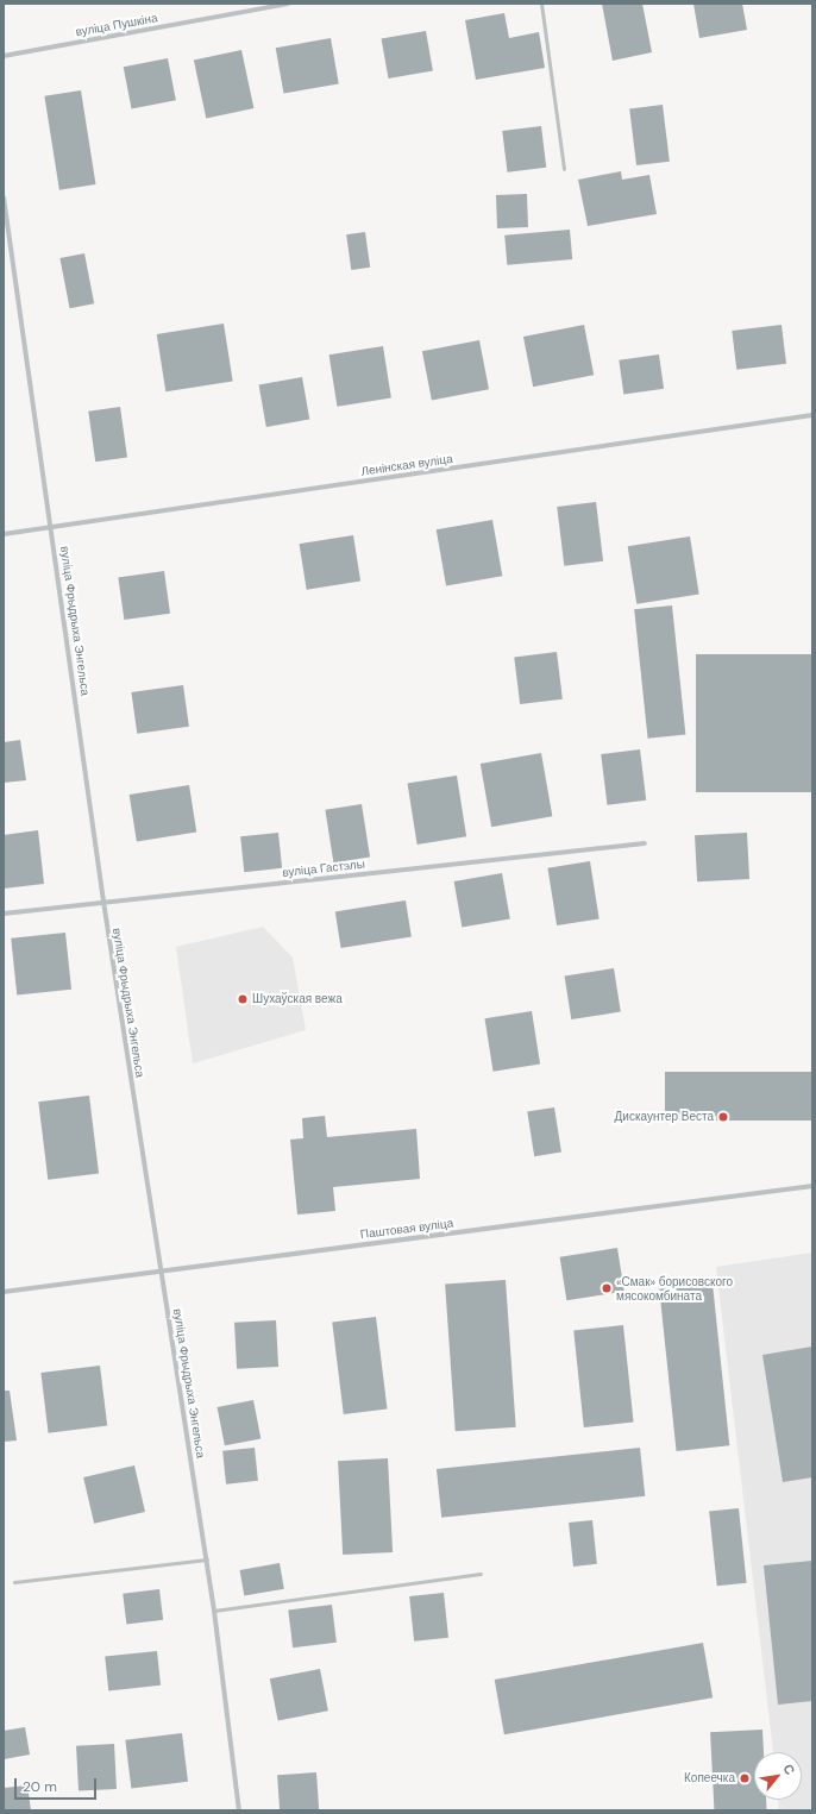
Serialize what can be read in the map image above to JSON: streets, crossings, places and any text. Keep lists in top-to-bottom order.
{
  "streets": {
    "street": [
      "вуліца Пушкіна",
      "Ленінская вуліца",
      "вуліца Фрыдрыха Энгельса",
      "вуліца Гастэлы",
      "Паштовая вуліца"
    ]
  },
  "crossings": [
    ["Ленінская вуліца", "вуліца Фрыдрыха Энгельса"],
    ["вуліца Фрыдрыха Энгельса", "вуліца Гастэлы"],
    ["вуліца Фрыдрыха Энгельса", "Паштовая вуліца"]
  ],
  "places": [
    "Шухаўская вежа",
    "Дискаунтер Веста",
    "«Смак» борисовского мясокомбината",
    "Копеечка"
  ],
  "scale_bar": "20 m",
  "north": "top right"
}
